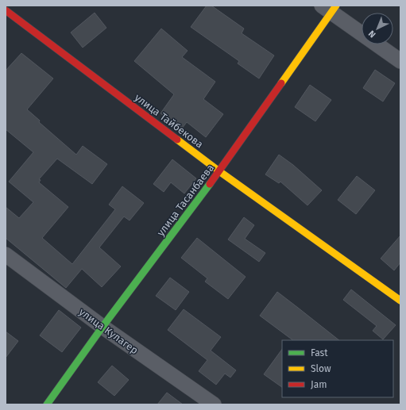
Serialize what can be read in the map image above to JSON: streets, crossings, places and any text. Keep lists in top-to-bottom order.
{
  "streets": {
    "street": ["улица Тайбекова", "улица Тасанбаева", "улица Кулагер"]
  },
  "crossings": [
    ["улица Тайбекова", "улица Тасанбаева"],
    ["улица Тасанбаева", "улица Кулагер"]
  ],
  "legend": ["Fast", "Slow", "Jam"],
  "north": "bottom left"
}
